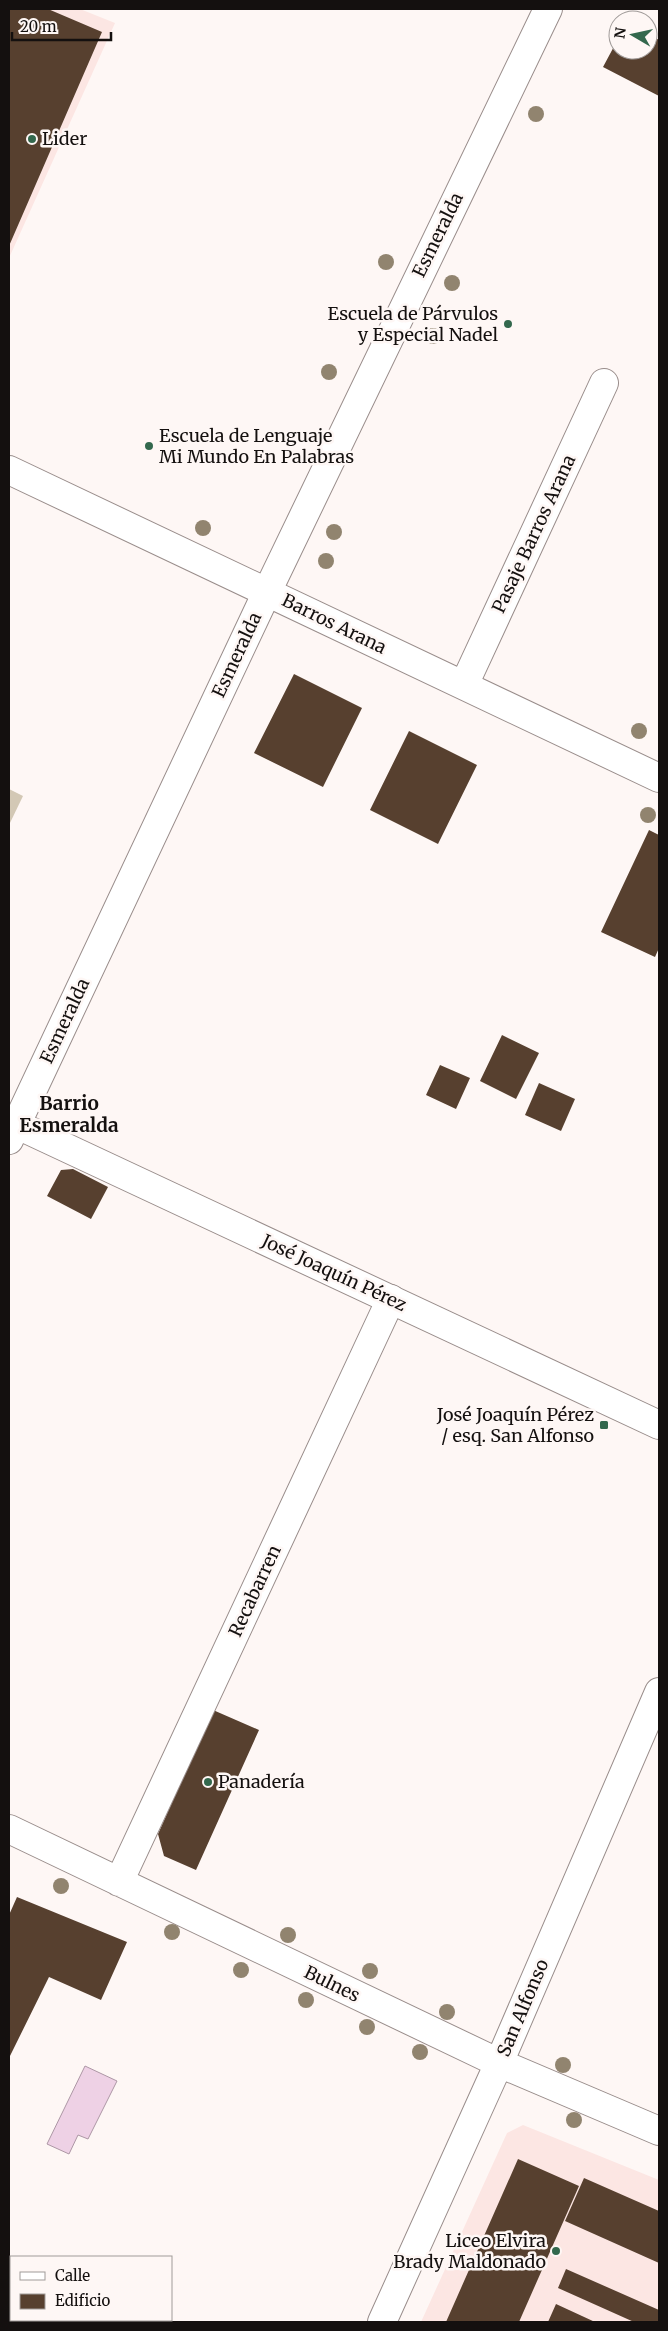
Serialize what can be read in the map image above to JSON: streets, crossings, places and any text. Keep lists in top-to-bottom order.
{
  "streets": {
    "street": [
      "Esmeralda",
      "Pasaje Barros Arana",
      "Barros Arana",
      "José Joaquín Pérez",
      "Recabarren",
      "Bulnes",
      "San Alfonso"
    ]
  },
  "crossings": [
    ["Esmeralda", "Barros Arana"],
    ["Esmeralda", "José Joaquín Pérez"],
    ["Pasaje Barros Arana", "Barros Arana"],
    ["José Joaquín Pérez", "Recabarren"],
    ["Recabarren", "Bulnes"],
    ["Bulnes", "San Alfonso"]
  ],
  "districts": ["Barrio Esmeralda"],
  "places": {
    "other": [
      "Lider",
      "Escuela de Párvulos y Especial Nadel",
      "Escuela de Lenguaje Mi Mundo En Palabras",
      "Panadería",
      "Liceo Elvira Brady Maldonado"
    ],
    "transit": ["José Joaquín Pérez / esq. San Alfonso"]
  },
  "legend": ["Calle", "Edificio"],
  "scale_bar": "20 m",
  "north": "left"
}
